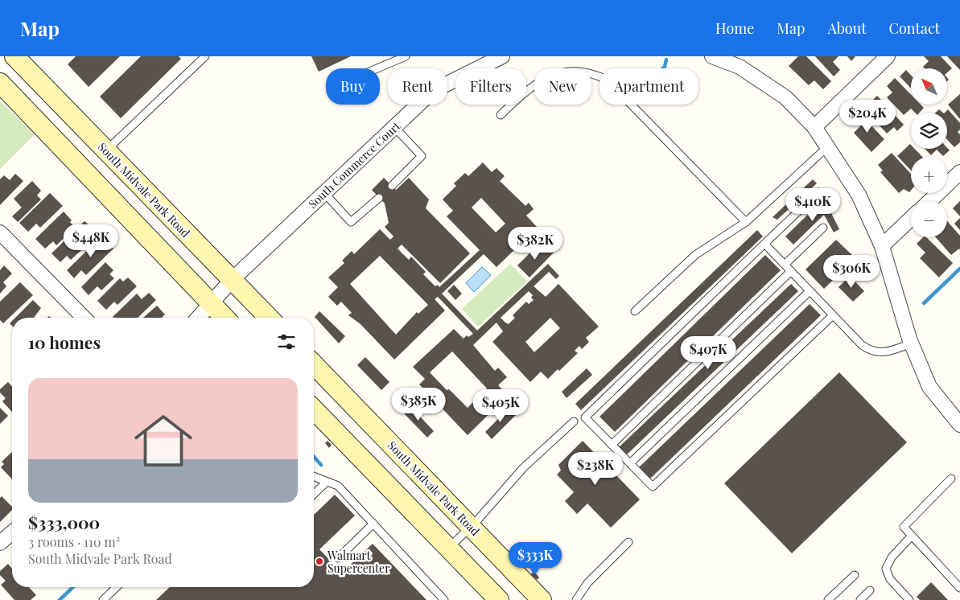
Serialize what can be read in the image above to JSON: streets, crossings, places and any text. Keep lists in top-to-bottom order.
{
  "streets": {
    "main road": ["South Midvale Park Road"],
    "street": ["South Commerce Court"]
  },
  "crossings": [
    ["South Commerce Court", "South Midvale Park Road"]
  ],
  "places": ["Walmart Supercenter"],
  "north": "top left",
  "page": {
    "header": "Map",
    "nav": [
      "Home",
      "Map",
      "About",
      "Contact"
    ],
    "map_buttons": ["+", "−"],
    "chip": [
      "Buy",
      "Rent",
      "Filters",
      "New",
      "Apartment"
    ],
    "price": [
      "$204K",
      "$410K",
      "$448K",
      "$382K",
      "$306K",
      "$407K",
      "$385K",
      "$405K",
      "$238K",
      "$333K"
    ],
    "heading": "10 homes",
    "list": [
      {
        "name": "$333,000",
        "note": "3 rooms · 110 m² · South Midvale Park Road"
      }
    ]
  }
}
